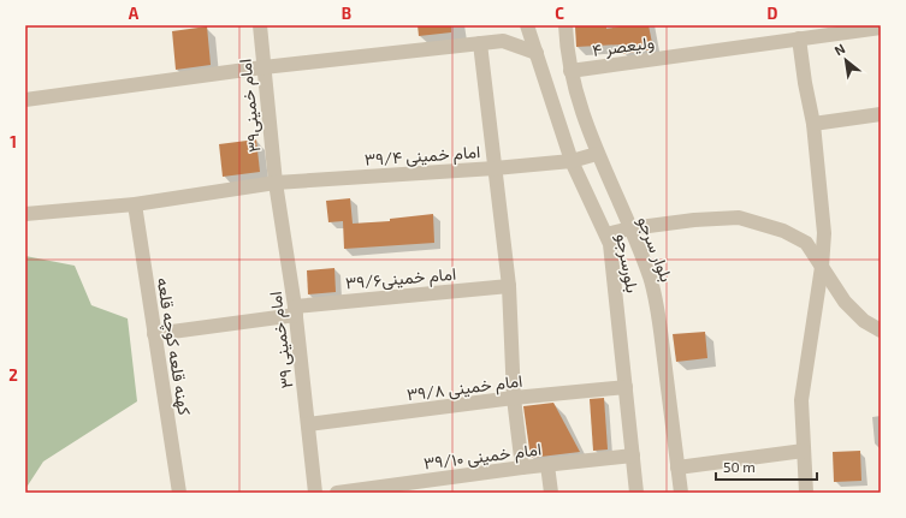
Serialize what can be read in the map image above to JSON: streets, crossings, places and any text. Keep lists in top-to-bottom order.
{
  "streets": {
    "street": [
      "ولیعصر ۴",
      "امام خمینی۳۹",
      "امام خمینی ۳۹/۴",
      "بلوار سرجو",
      "بلورسرجو",
      "امام خمینی۳۹/۶",
      "امام خمینی ۳۹",
      "کهنه قلعه کوچه قلعه",
      "امام خمینی ۳۹/۸",
      "امام خمینی ۳۹/۱۰"
    ]
  },
  "crossings": [
    ["ولیعصر ۴", "بلوار سرجو"],
    ["امام خمینی۳۹", "امام خمینی ۳۹/۴"],
    ["امام خمینی۳۹", "امام خمینی ۳۹"],
    ["امام خمینی ۳۹/۴", "بلوار سرجو"],
    ["امام خمینی ۳۹/۴", "بلورسرجو"],
    ["امام خمینی ۳۹/۴", "امام خمینی ۳۹"],
    ["امام خمینی ۳۹/۴", "کهنه قلعه کوچه قلعه"],
    ["بلورسرجو", "امام خمینی ۳۹/۸"],
    ["بلورسرجو", "امام خمینی ۳۹/۱۰"],
    ["امام خمینی۳۹/۶", "امام خمینی ۳۹"],
    ["امام خمینی۳۹/۶", "کهنه قلعه کوچه قلعه"],
    ["امام خمینی ۳۹", "امام خمینی ۳۹/۸"]
  ],
  "scale_bar": "50 m",
  "north": "top left",
  "grid": {
    "columns": [
      "A",
      "B",
      "C",
      "D"
    ],
    "rows": ["1", "2"]
  }
}
